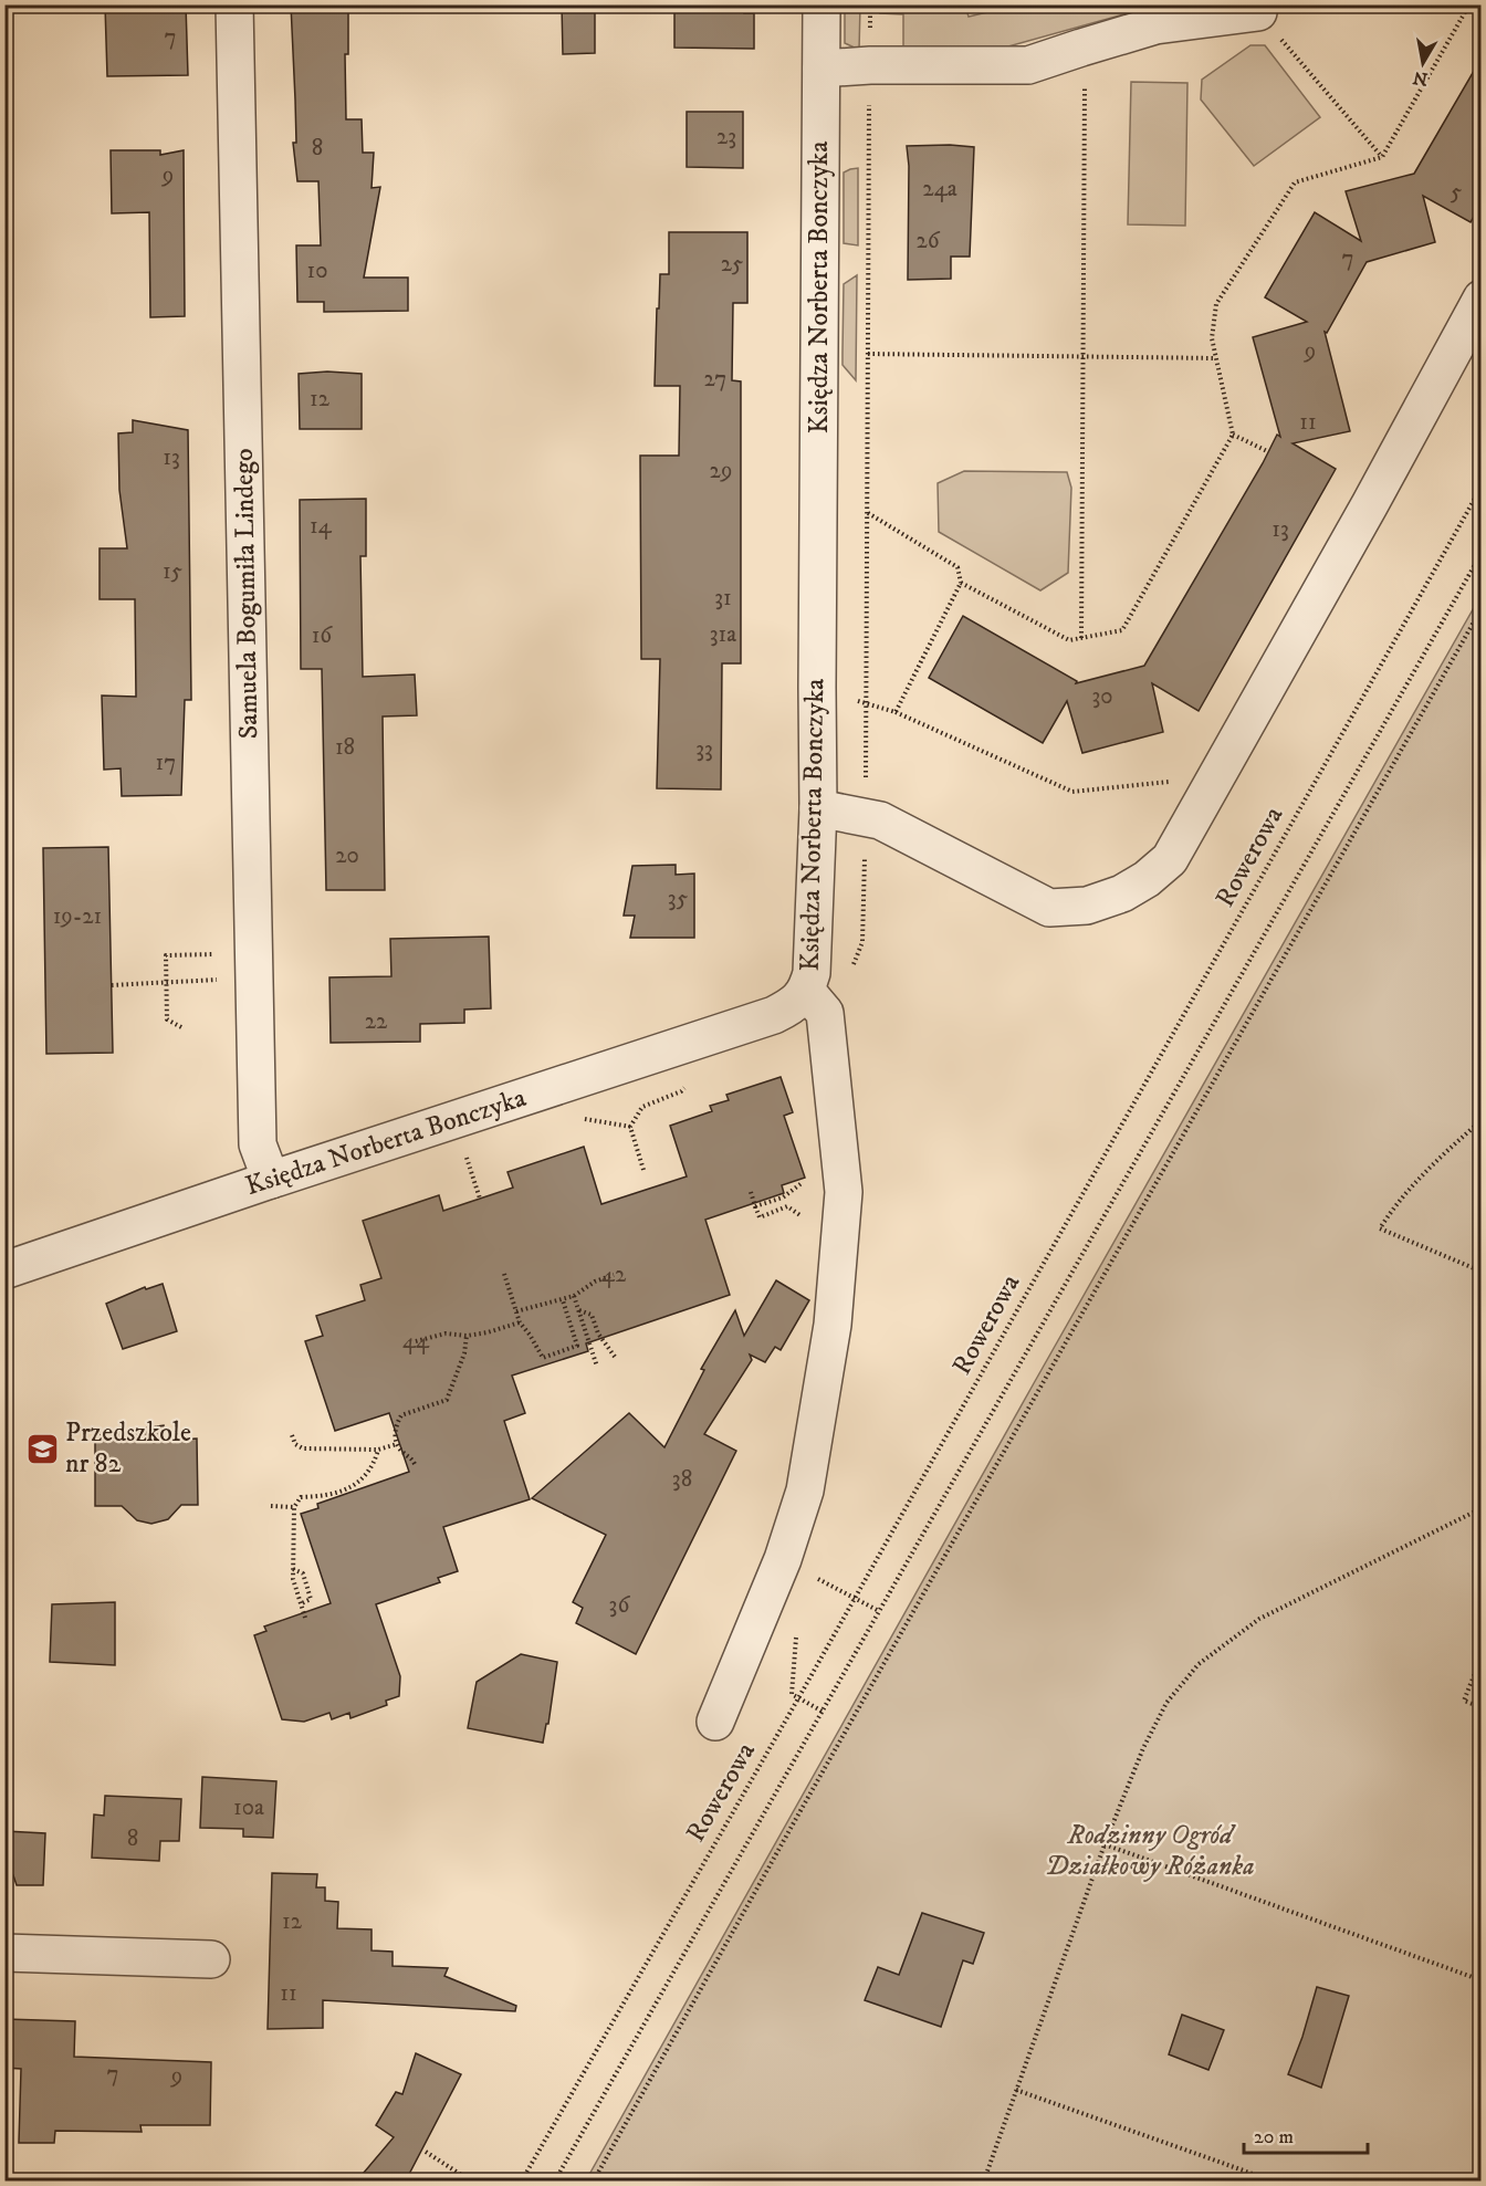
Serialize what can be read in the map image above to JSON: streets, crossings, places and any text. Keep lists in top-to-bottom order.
{
  "streets": {
    "street": ["Księdza Norberta Bonczyka", "Samuela Bogumiła Lindego"],
    "path": ["Rowerowa"]
  },
  "crossings": [
    ["Księdza Norberta Bonczyka", "Samuela Bogumiła Lindego"]
  ],
  "parks": ["Rodzinny Ogród Działkowy Różanka"],
  "places": {
    "school or university": ["Przedszkole nr 82"]
  },
  "house_numbers": [
    "7",
    "23",
    "8",
    "9",
    "24a",
    "5",
    "26",
    "7",
    "25",
    "10",
    "9",
    "27",
    "12",
    "11",
    "13",
    "29",
    "14",
    "13",
    "15",
    "31",
    "31a",
    "16",
    "30",
    "18",
    "33",
    "17",
    "20",
    "35",
    "19-21",
    "22",
    "42",
    "44",
    "38",
    "36",
    "10a",
    "8",
    "12",
    "11",
    "7",
    "9"
  ],
  "scale_bar": "20 m",
  "north": "bottom"
}
